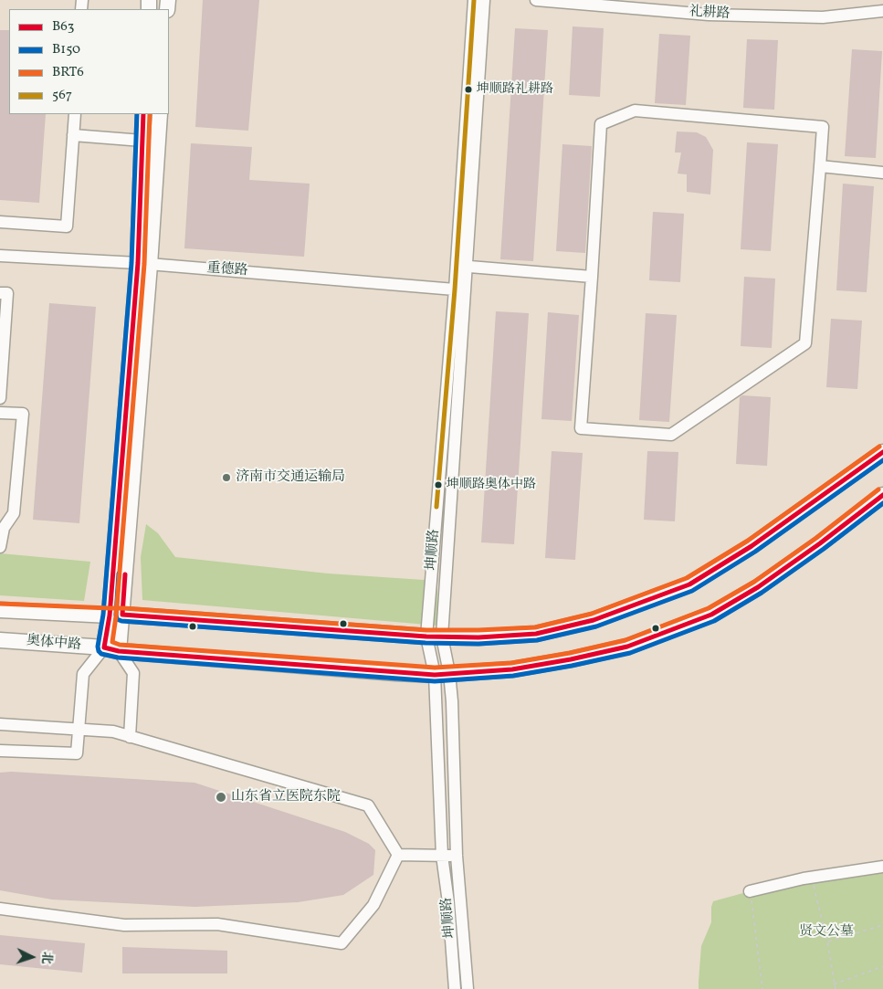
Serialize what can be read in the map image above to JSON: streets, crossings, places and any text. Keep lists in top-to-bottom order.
{
  "streets": {
    "main road": ["奥体中路"],
    "street": ["礼耕路", "重德路", "坤顺路"]
  },
  "crossings": [
    ["重德路", "坤顺路"],
    ["坤顺路", "奥体中路"]
  ],
  "parks": ["贤文公墓"],
  "places": [
    "坤顺路礼耕路",
    "济南市交通运输局",
    "坤顺路奥体中路",
    "山东省立医院东院"
  ],
  "lines": [
    "transit line 567",
    "transit line B63",
    "transit line B150",
    "transit line BRT6"
  ],
  "legend": [
    "B63",
    "B150",
    "BRT6",
    "567"
  ],
  "north": "right"
}
